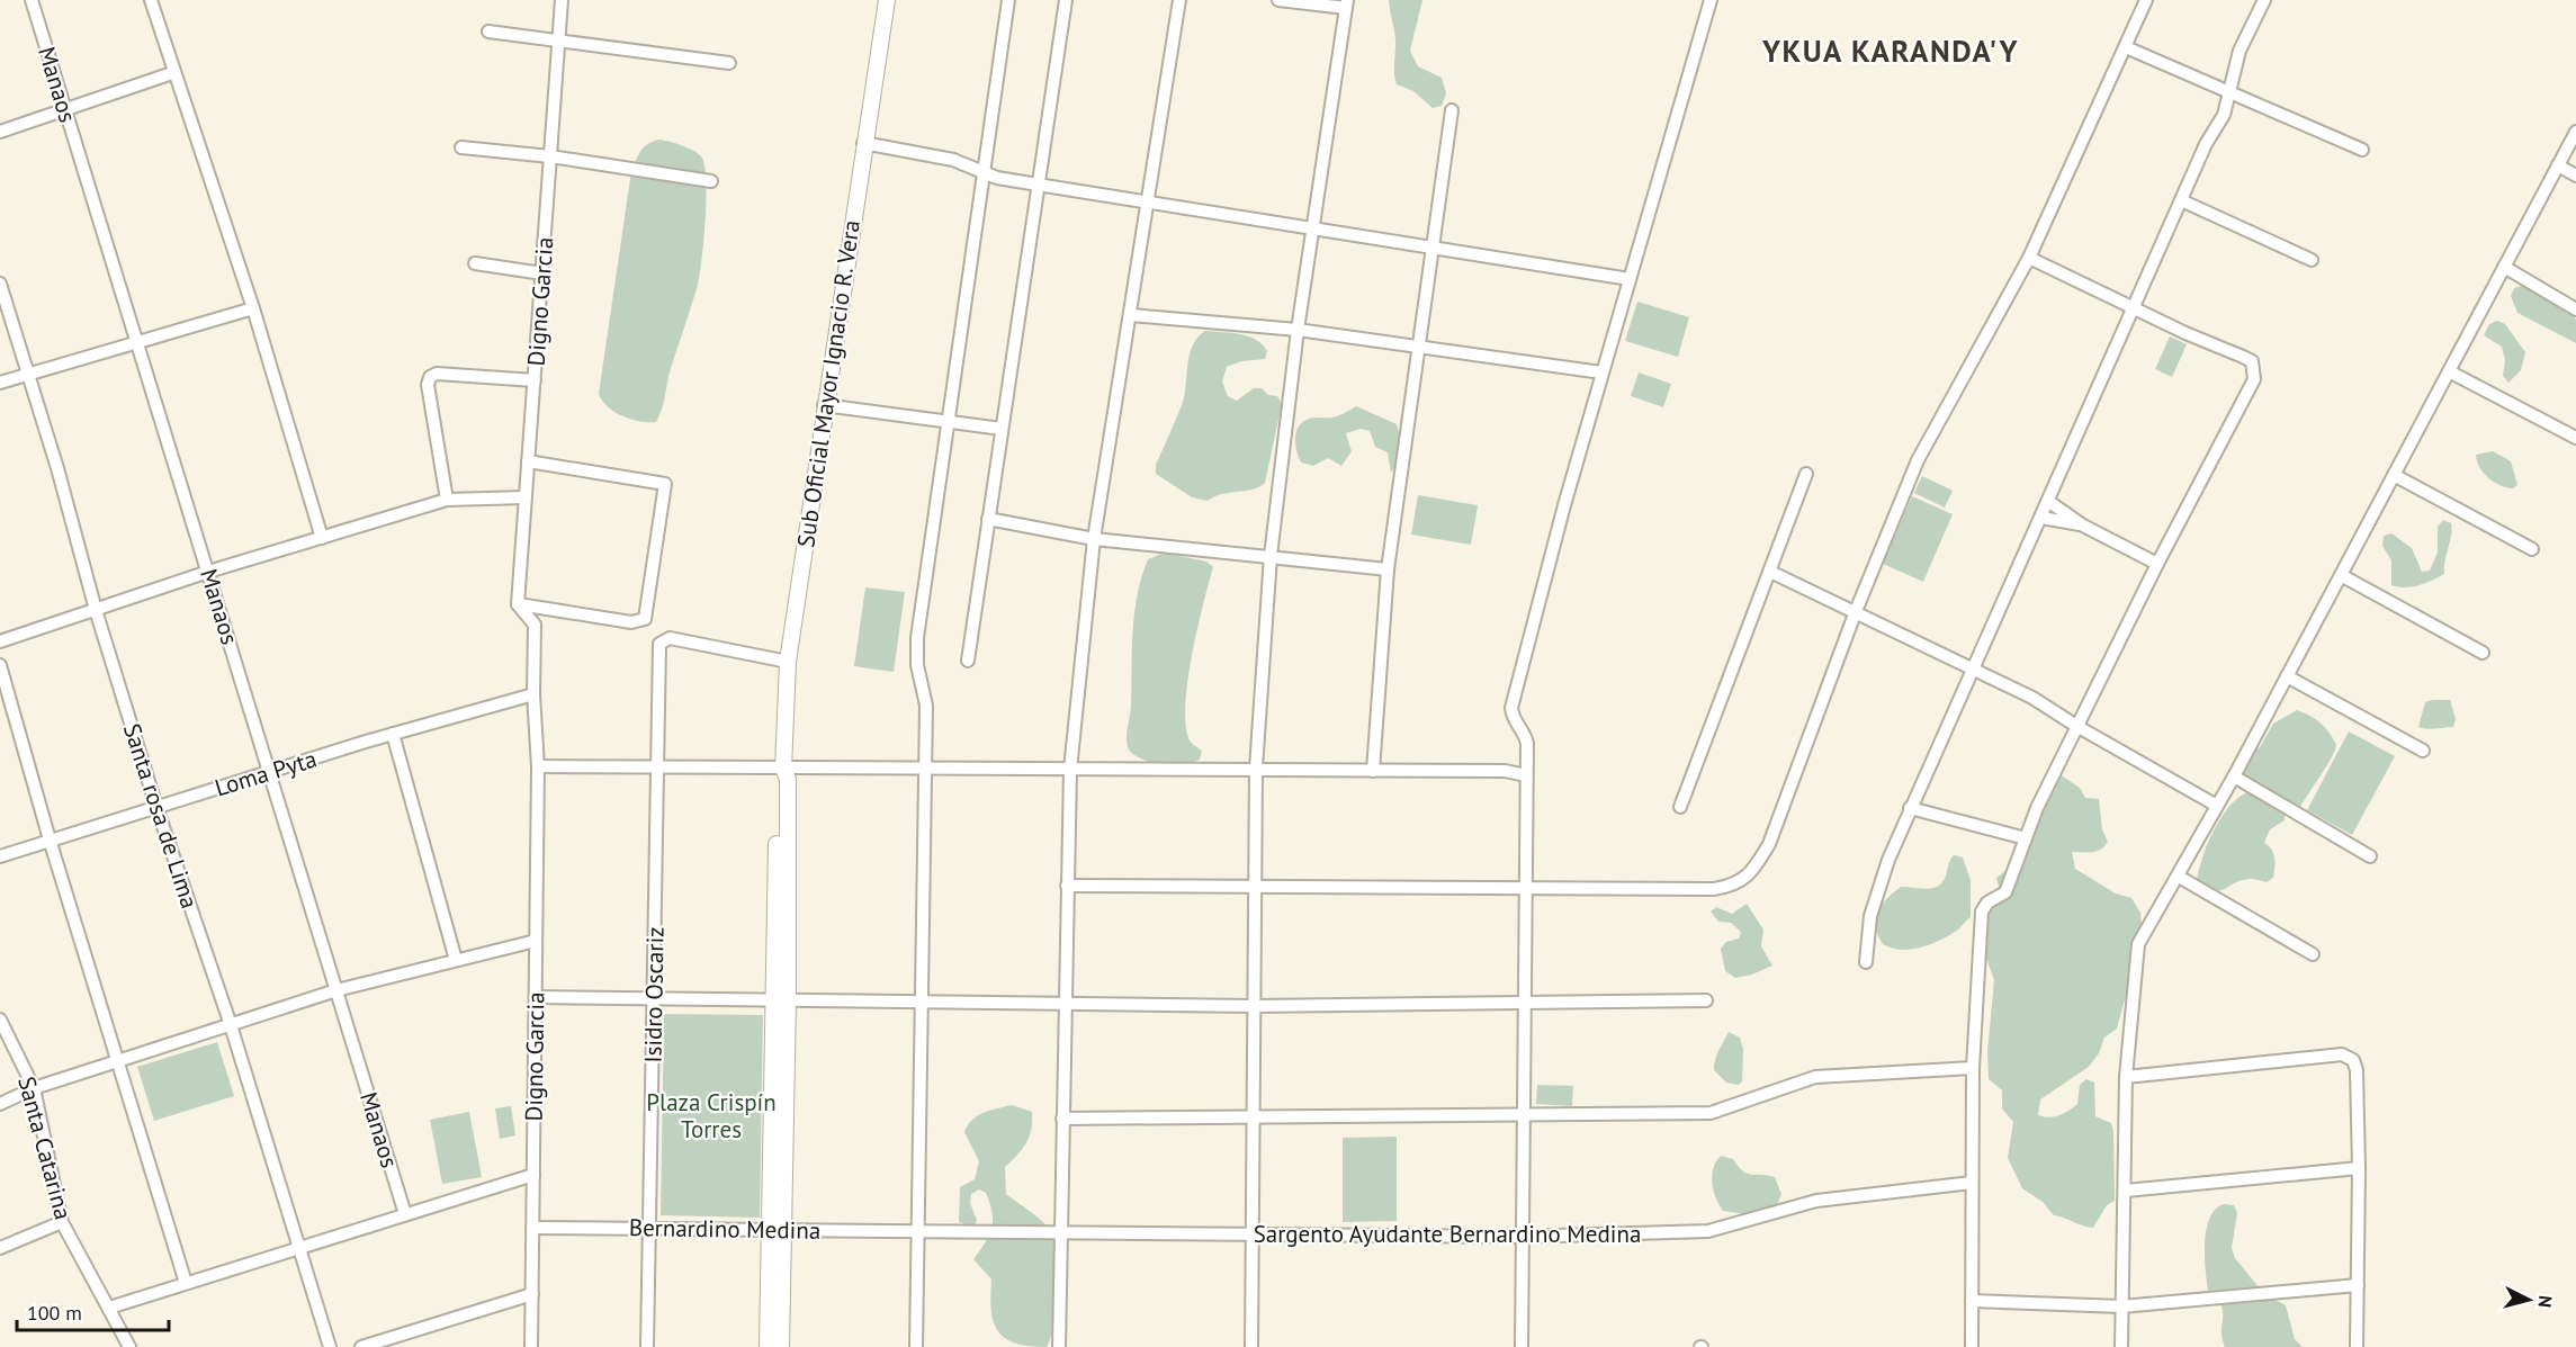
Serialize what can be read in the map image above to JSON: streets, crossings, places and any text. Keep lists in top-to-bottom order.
{
  "streets": {
    "street": [
      "Manaos",
      "Digno Garcia",
      "Sub Oficial Mayor Ignacio R. Vera",
      "Loma Pyta",
      "Santa rosa de Lima",
      "Isidro Oscariz",
      "Santa Catarina",
      "Bernardino Medina",
      "Sargento Ayudante Bernardino Medina"
    ]
  },
  "crossings": [
    ["Manaos", "Loma Pyta"],
    ["Digno Garcia", "Loma Pyta"],
    ["Digno Garcia", "Bernardino Medina"],
    ["Sub Oficial Mayor Ignacio R. Vera", "Isidro Oscariz"],
    ["Sub Oficial Mayor Ignacio R. Vera", "Bernardino Medina"],
    ["Loma Pyta", "Santa rosa de Lima"],
    ["Isidro Oscariz", "Bernardino Medina"],
    ["Bernardino Medina", "Sargento Ayudante Bernardino Medina"]
  ],
  "districts": ["YKUA KARANDA'Y"],
  "parks": ["Plaza Crispín Torres"],
  "scale_bar": "100 m",
  "north": "right"
}
